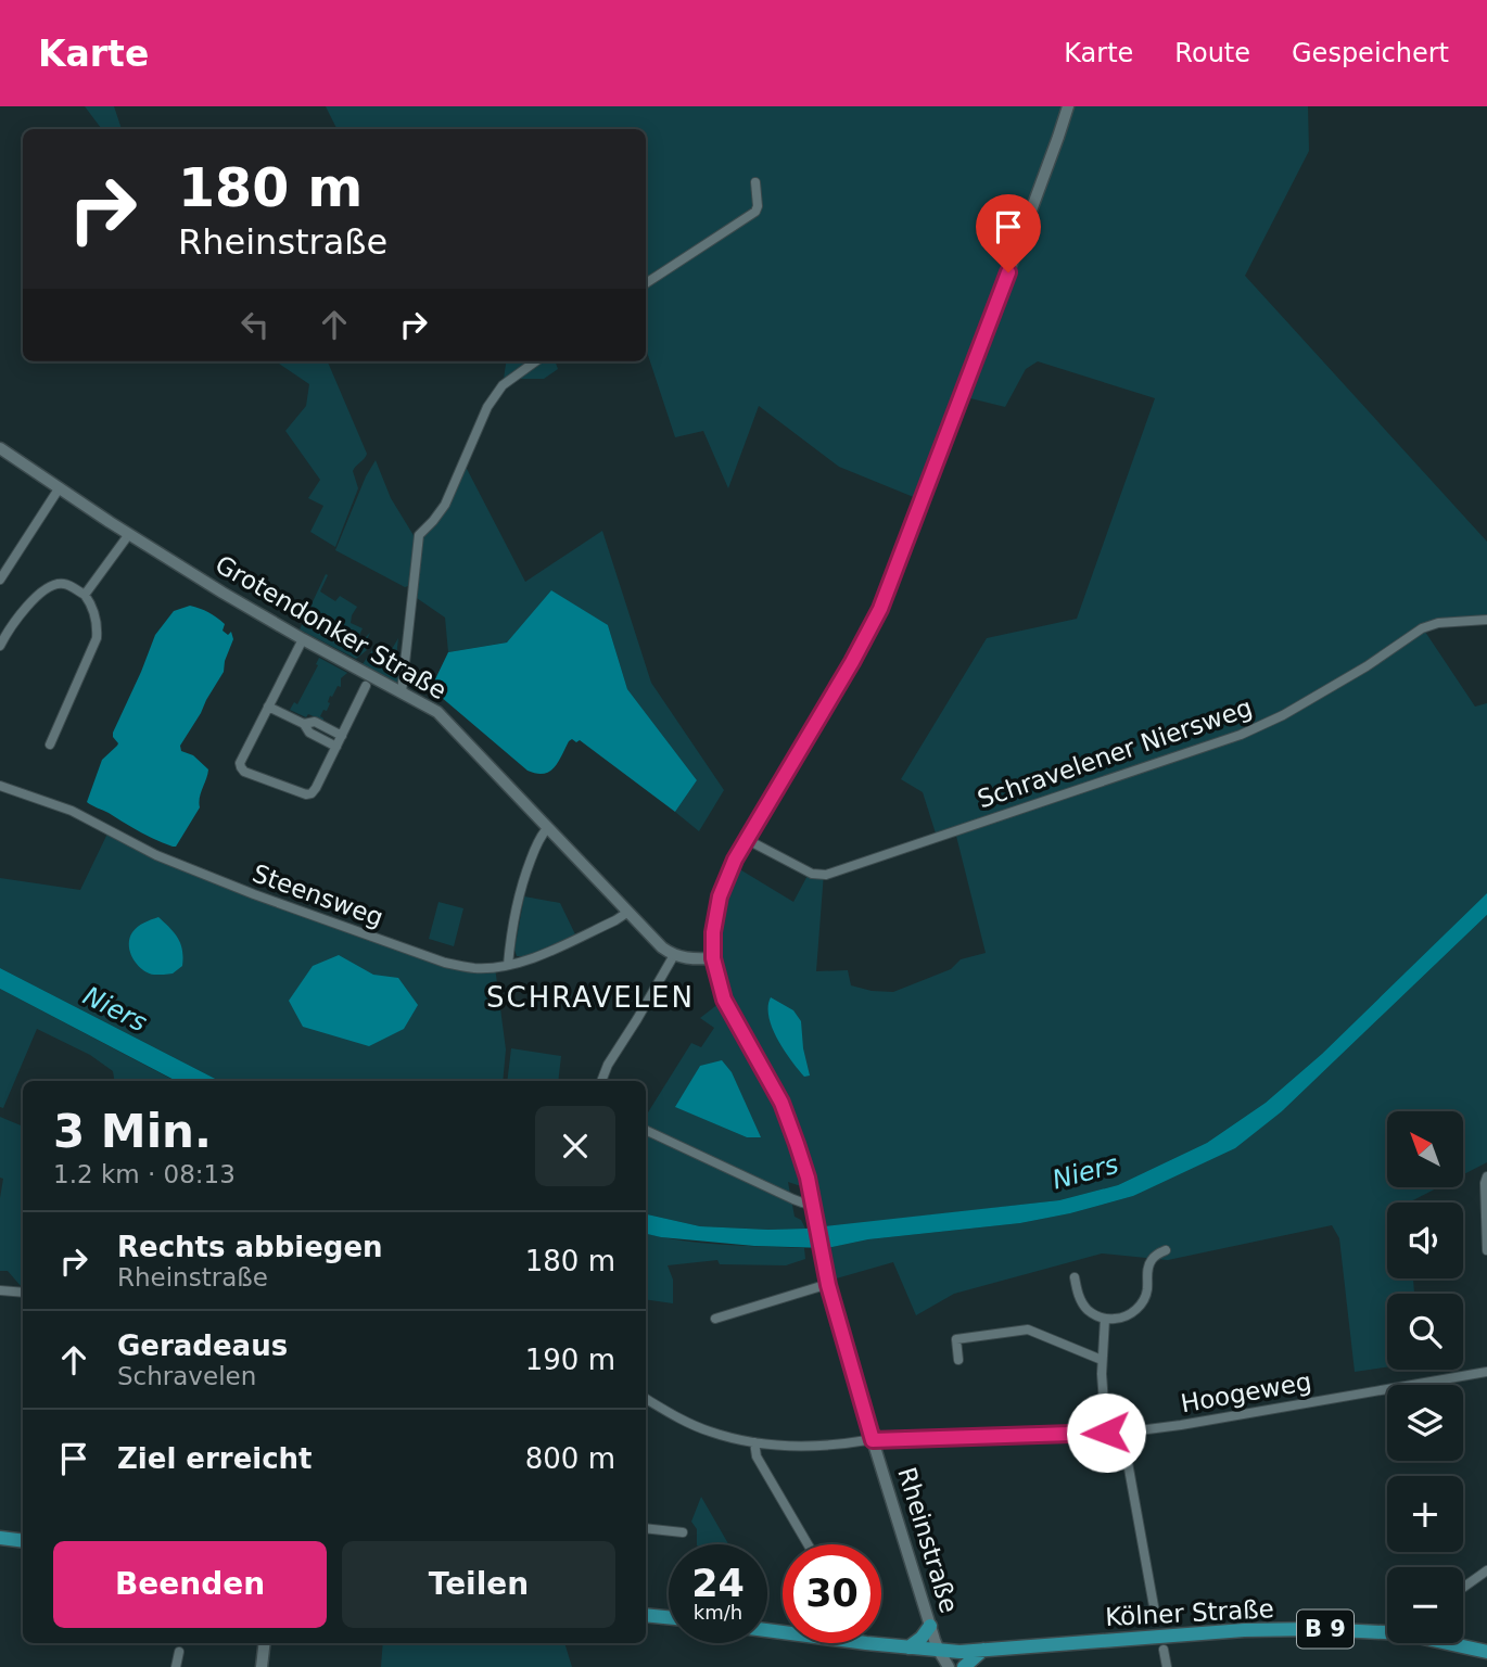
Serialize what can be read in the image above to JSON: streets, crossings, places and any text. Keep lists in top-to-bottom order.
{
  "streets": {
    "main road": [
      "Grotendonker Straße",
      "Rheinstraße",
      "Kölner Straße",
      "B 9"
    ],
    "street": ["Schravelener Niersweg", "Steensweg", "Hoogeweg"]
  },
  "crossings": [
    ["Grotendonker Straße", "Steensweg"],
    ["Hoogeweg", "Rheinstraße"],
    ["Rheinstraße", "Kölner Straße"],
    ["Rheinstraße", "B 9"],
    ["Kölner Straße", "B 9"]
  ],
  "districts": ["SCHRAVELEN"],
  "water": ["Niers"],
  "north": "top left",
  "page": {
    "header": "Karte",
    "nav": ["Karte", "Route", "Gespeichert"],
    "turn": ["180 m", "Rheinstraße"],
    "heading": ["3 Min.", "1.2 km · 08:13"],
    "map_buttons": ["+", "−"],
    "list": [
      {
        "name": "Rechts abbiegen",
        "note": "Rheinstraße",
        "value": "180 m"
      },
      {
        "name": "Geradeaus",
        "note": "Schravelen",
        "value": "190 m"
      },
      {
        "name": "Ziel erreicht",
        "value": "800 m"
      }
    ],
    "buttons": ["Beenden", "Teilen"],
    "speed": "24 km/h",
    "limit": "30"
  }
}
